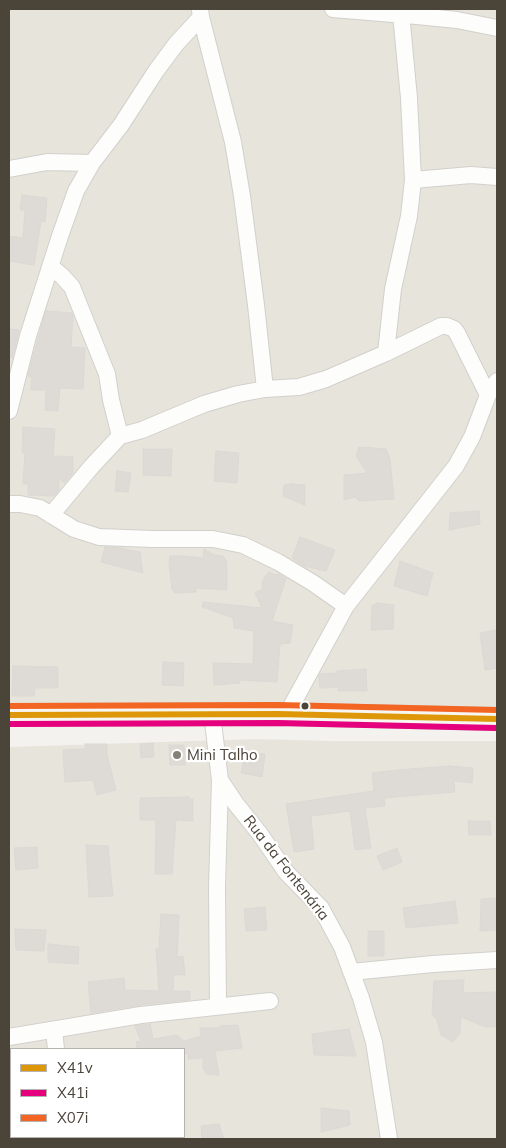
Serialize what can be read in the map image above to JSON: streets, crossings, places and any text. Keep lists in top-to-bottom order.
{
  "streets": {
    "street": ["Rua da Fontenária"]
  },
  "places": ["Mini Talho"],
  "lines": ["transit line X07i", "transit line X41v", "transit line X41i"],
  "legend": ["X41v", "X41i", "X07i"]
}
